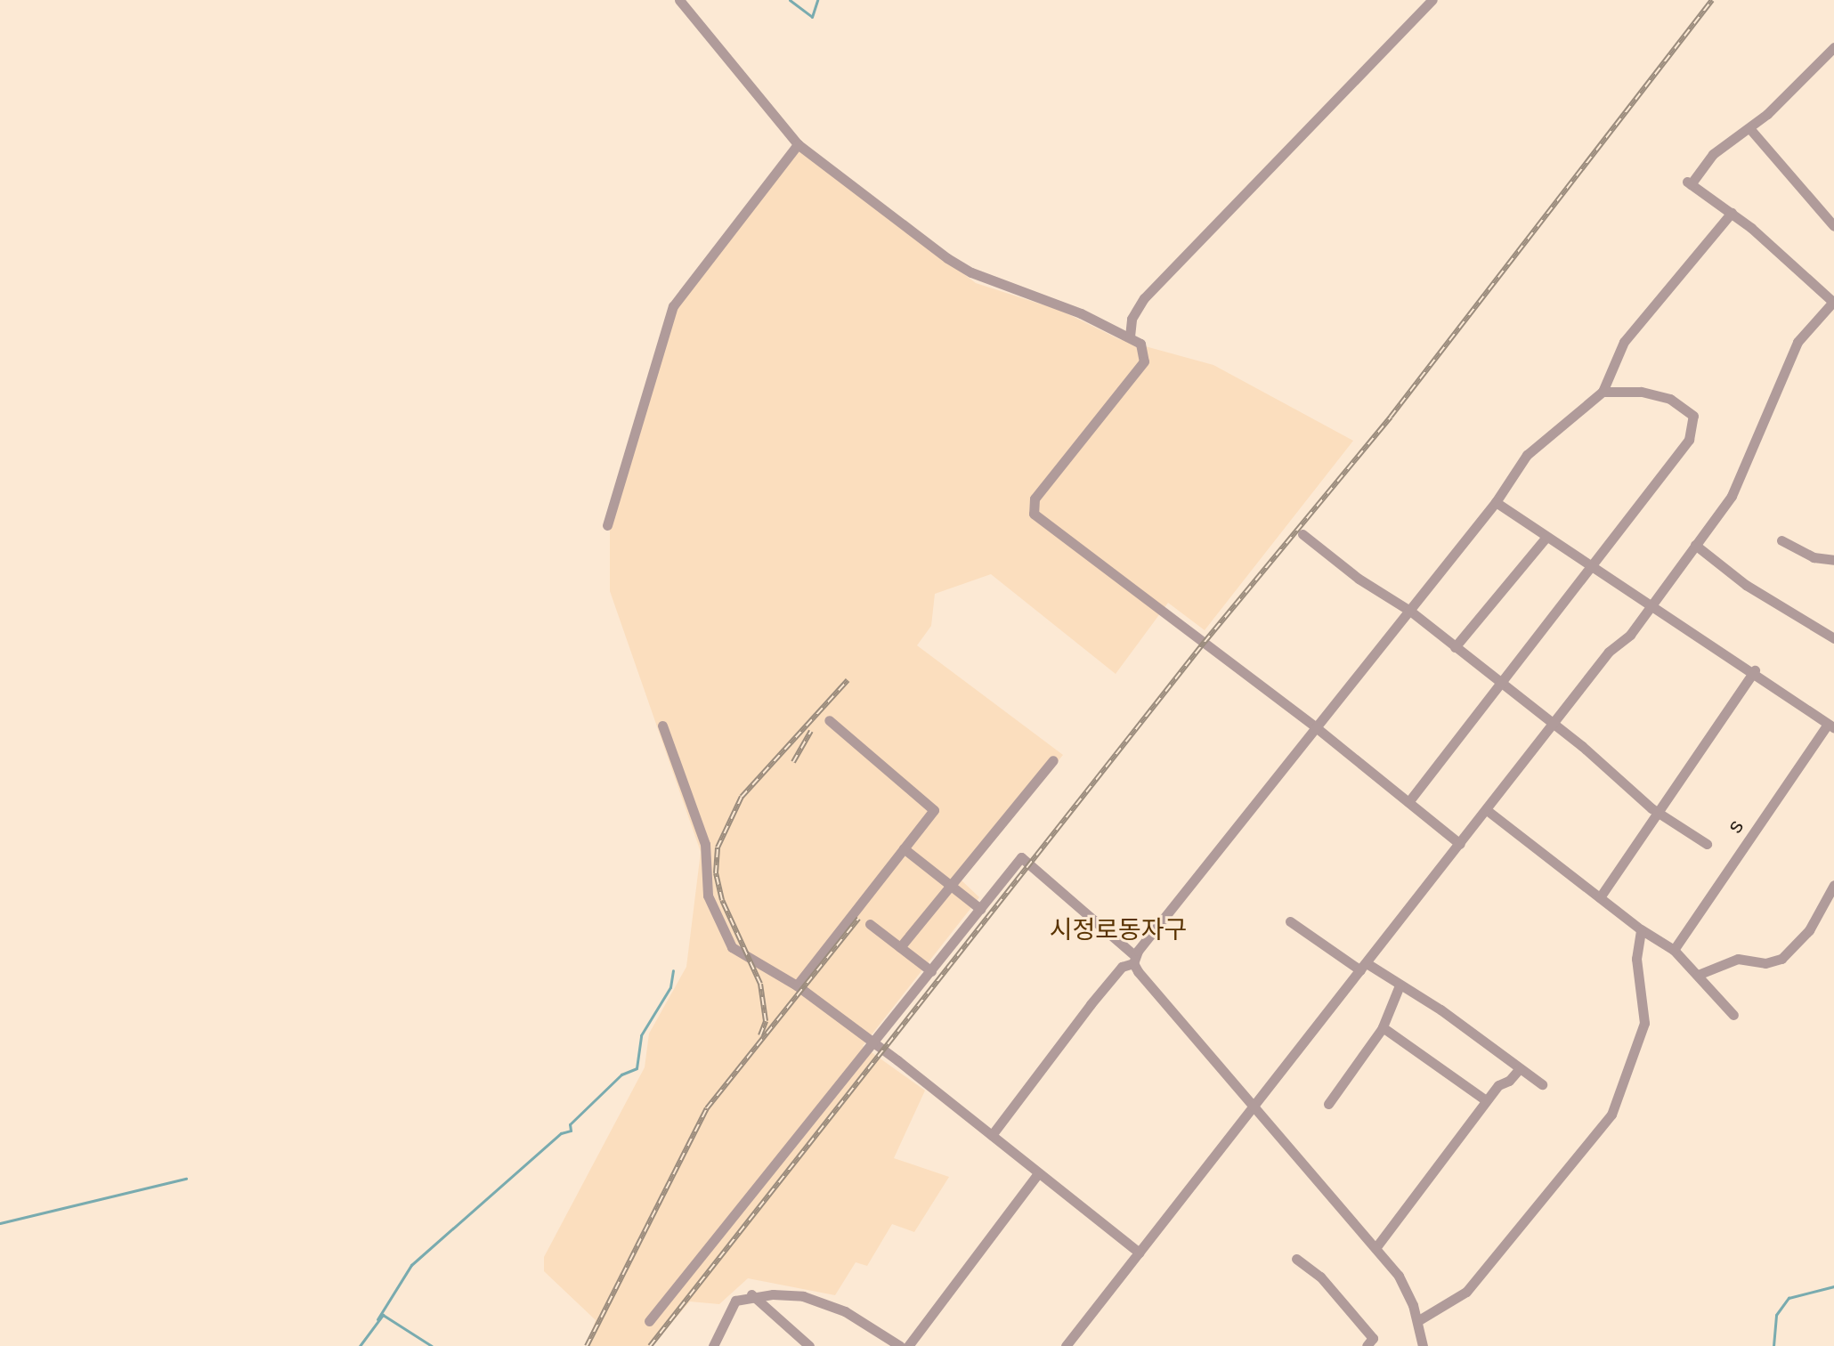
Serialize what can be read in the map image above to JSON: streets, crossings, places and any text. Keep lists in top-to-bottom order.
{
  "streets": {
    "street": ["s"]
  },
  "districts": ["시정로동자구"]
}
